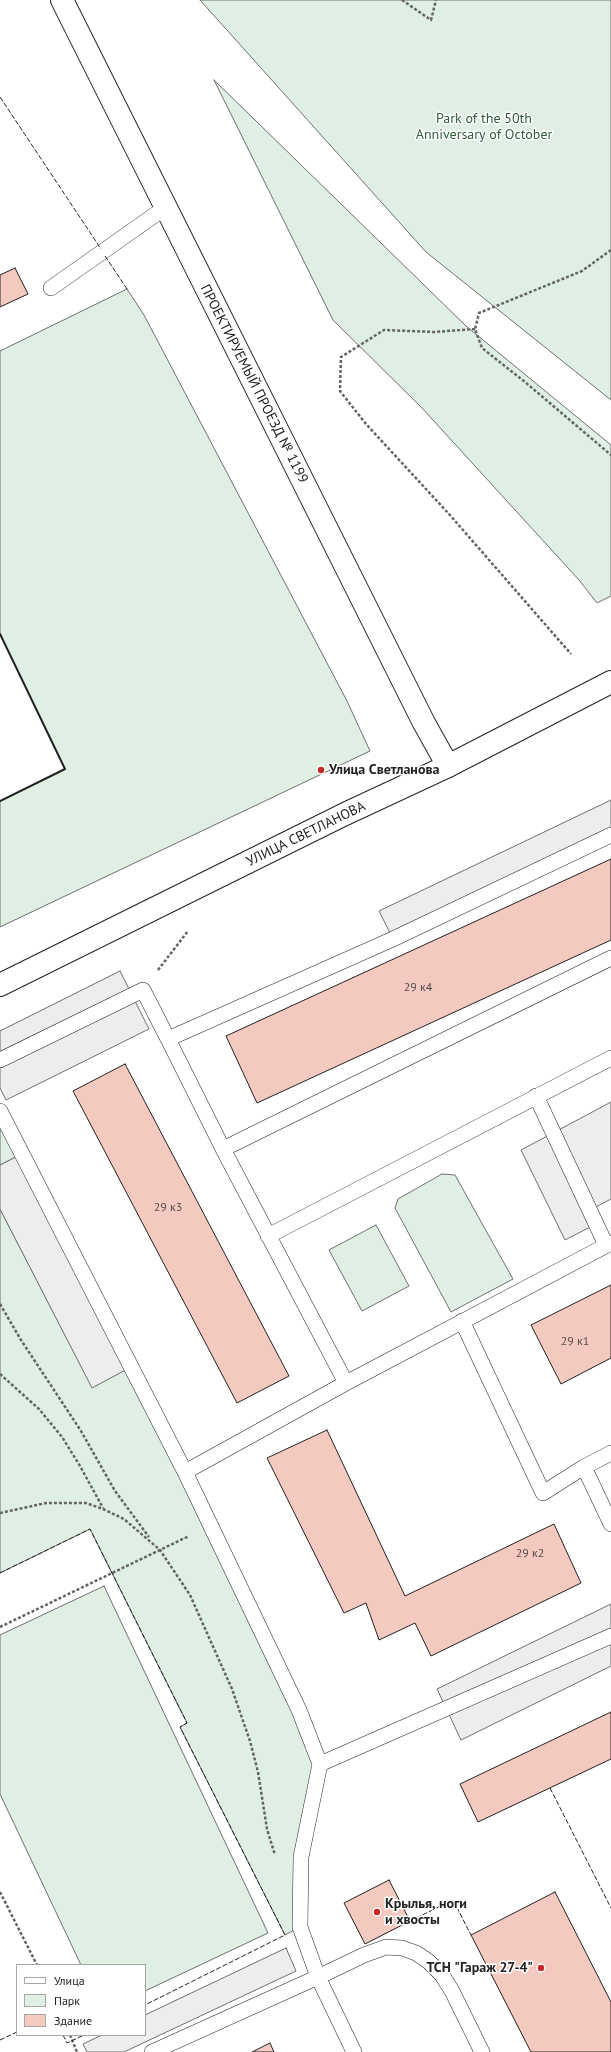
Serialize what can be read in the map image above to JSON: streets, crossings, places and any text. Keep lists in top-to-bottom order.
{
  "streets": {
    "street": ["ПРОЕКТИРУЕМЫЙ ПРОЕЗД № 1199", "УЛИЦА СВЕТЛАНОВА"]
  },
  "crossings": [
    ["ПРОЕКТИРУЕМЫЙ ПРОЕЗД № 1199", "УЛИЦА СВЕТЛАНОВА"]
  ],
  "parks": ["Park of the 50th Anniversary of October"],
  "places": ["Улица Светланова", "Крылья, ноги и хвосты", "ТСН \"Гараж 27-4\""],
  "house_numbers": [
    "29 к4",
    "29 к3",
    "29 к1",
    "29 к2"
  ],
  "legend": ["Улица", "Парк", "Здание"]
}
